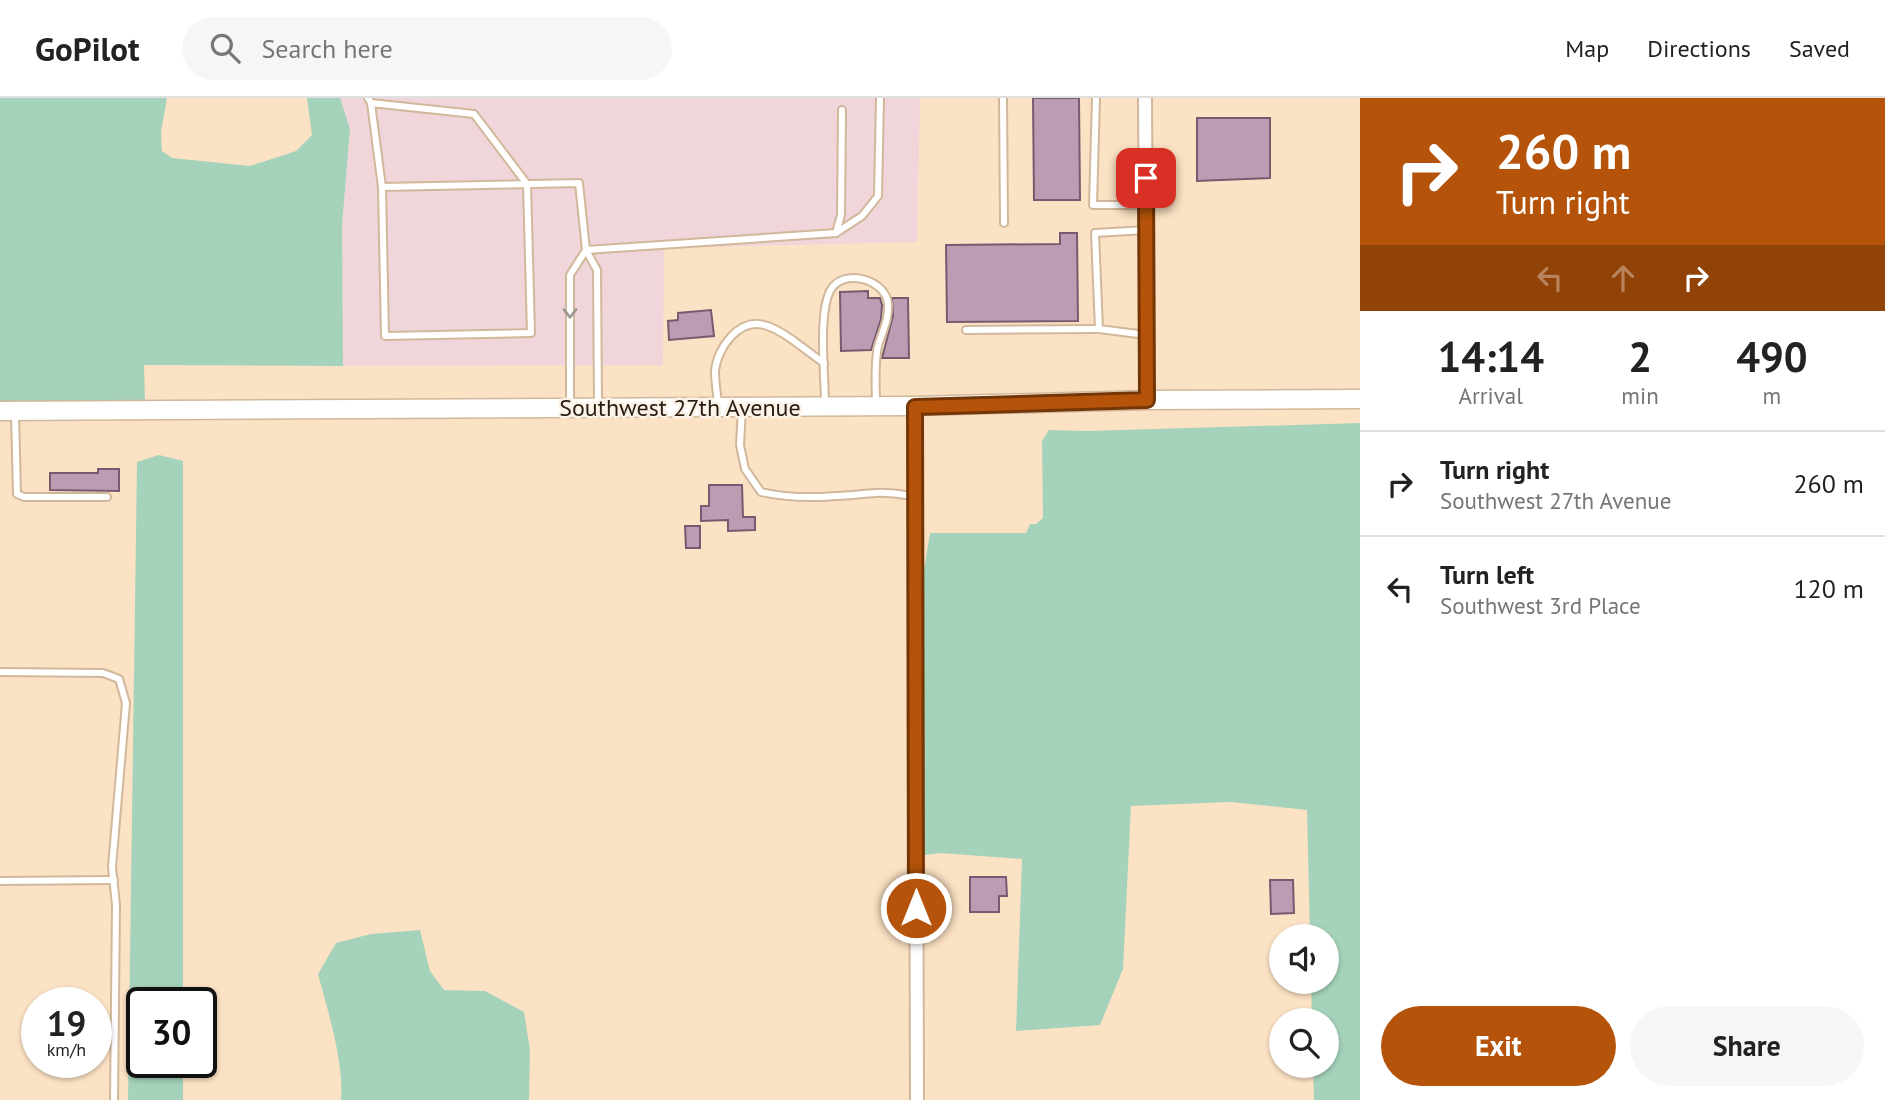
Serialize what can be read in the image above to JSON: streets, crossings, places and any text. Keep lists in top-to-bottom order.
{
  "streets": {
    "main road": ["Southwest 27th Avenue"]
  },
  "page": {
    "header": "GoPilot",
    "search": "Search here",
    "nav": ["Map", "Directions", "Saved"],
    "turn": ["260 m", "Turn right"],
    "eta": [
      "14:14",
      "Arrival",
      "2",
      "min",
      "490",
      "m"
    ],
    "list": [
      {
        "name": "Turn right",
        "note": "Southwest 27th Avenue",
        "value": "260 m"
      },
      {
        "name": "Turn left",
        "note": "Southwest 3rd Place",
        "value": "120 m"
      }
    ],
    "speed": "19 km/h",
    "limit": "30",
    "buttons": ["Exit", "Share"]
  }
}
